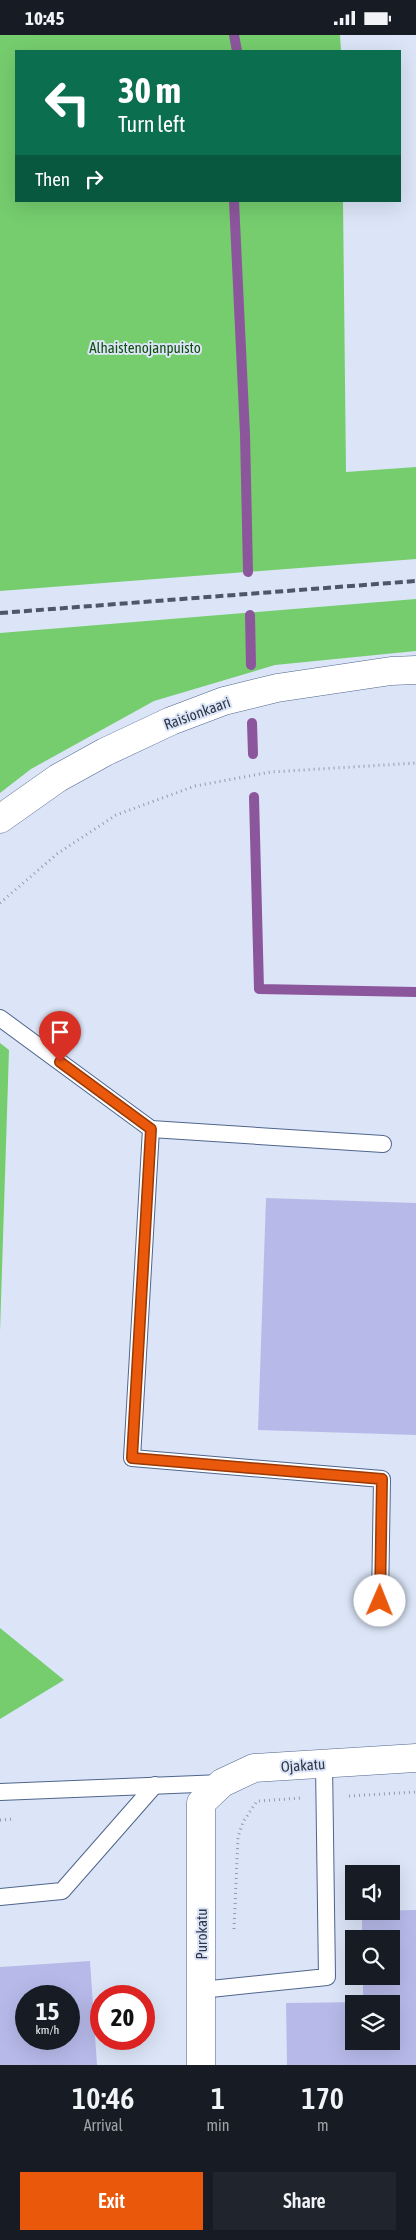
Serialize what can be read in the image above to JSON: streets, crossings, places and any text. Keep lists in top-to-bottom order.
{
  "streets": {
    "street": ["Raisionkaari", "Ojakatu", "Purokatu"]
  },
  "crossings": [
    ["Ojakatu", "Purokatu"]
  ],
  "parks": ["Alhaistenojanpuisto"],
  "page": {
    "status": "10:45",
    "turn": ["30 m", "Turn left"],
    "then": "Then",
    "speed": "15 km/h",
    "limit": "20",
    "eta": [
      "10:46",
      "Arrival",
      "1",
      "min",
      "170",
      "m"
    ],
    "buttons": ["Exit", "Share"]
  }
}
